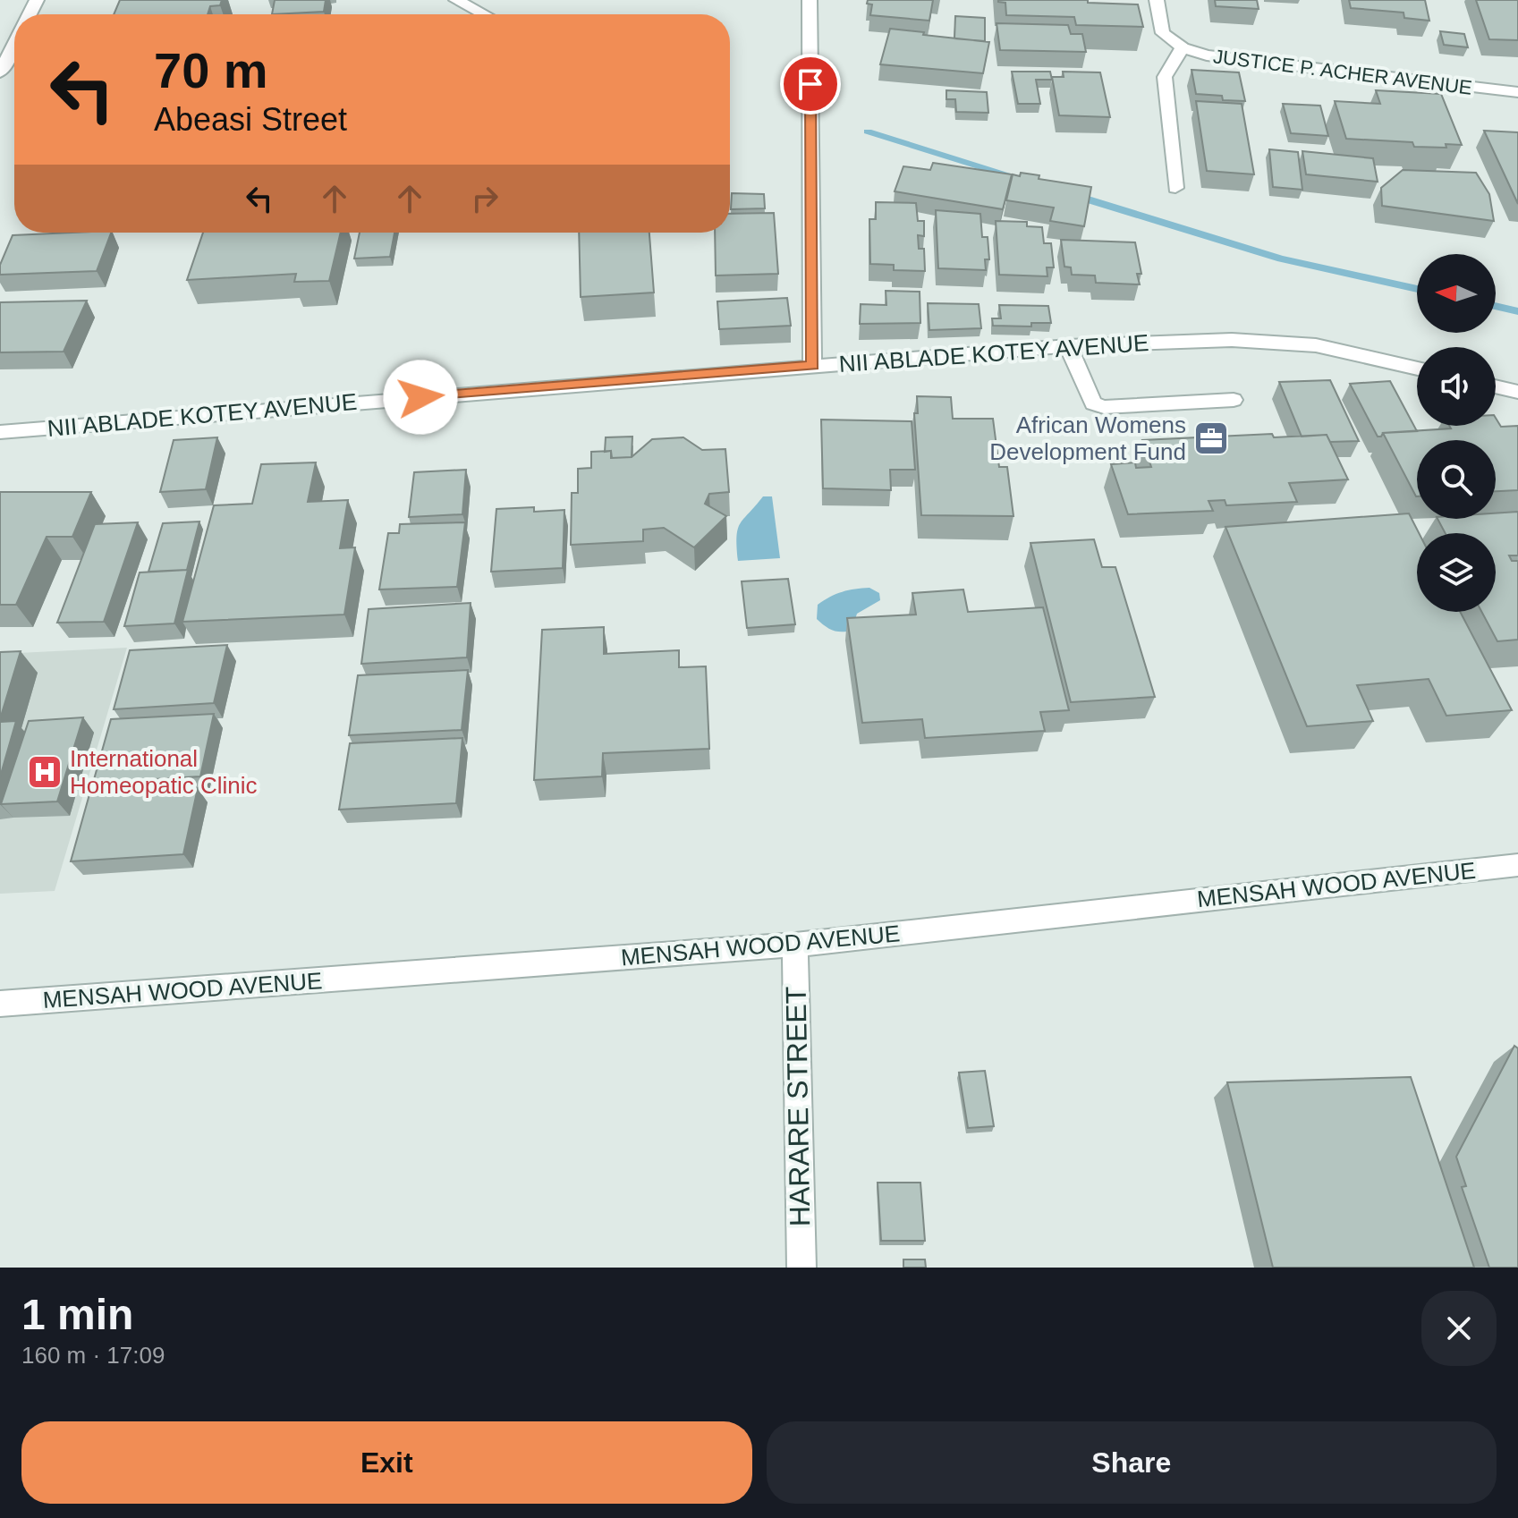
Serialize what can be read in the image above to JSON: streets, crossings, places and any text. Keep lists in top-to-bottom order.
{
  "streets": {
    "street": [
      "JUSTICE P. ACHER AVENUE",
      "NII ABLADE KOTEY AVENUE",
      "MENSAH WOOD AVENUE",
      "HARARE STREET"
    ]
  },
  "crossings": [
    ["MENSAH WOOD AVENUE", "HARARE STREET"]
  ],
  "places": {
    "office": ["African Womens Development Fund"],
    "hospital": ["International Homeopatic Clinic"]
  },
  "north": "left",
  "page": {
    "turn": ["70 m", "Abeasi Street"],
    "heading": ["1 min", "160 m · 17:09"],
    "buttons": ["Exit", "Share"]
  }
}
